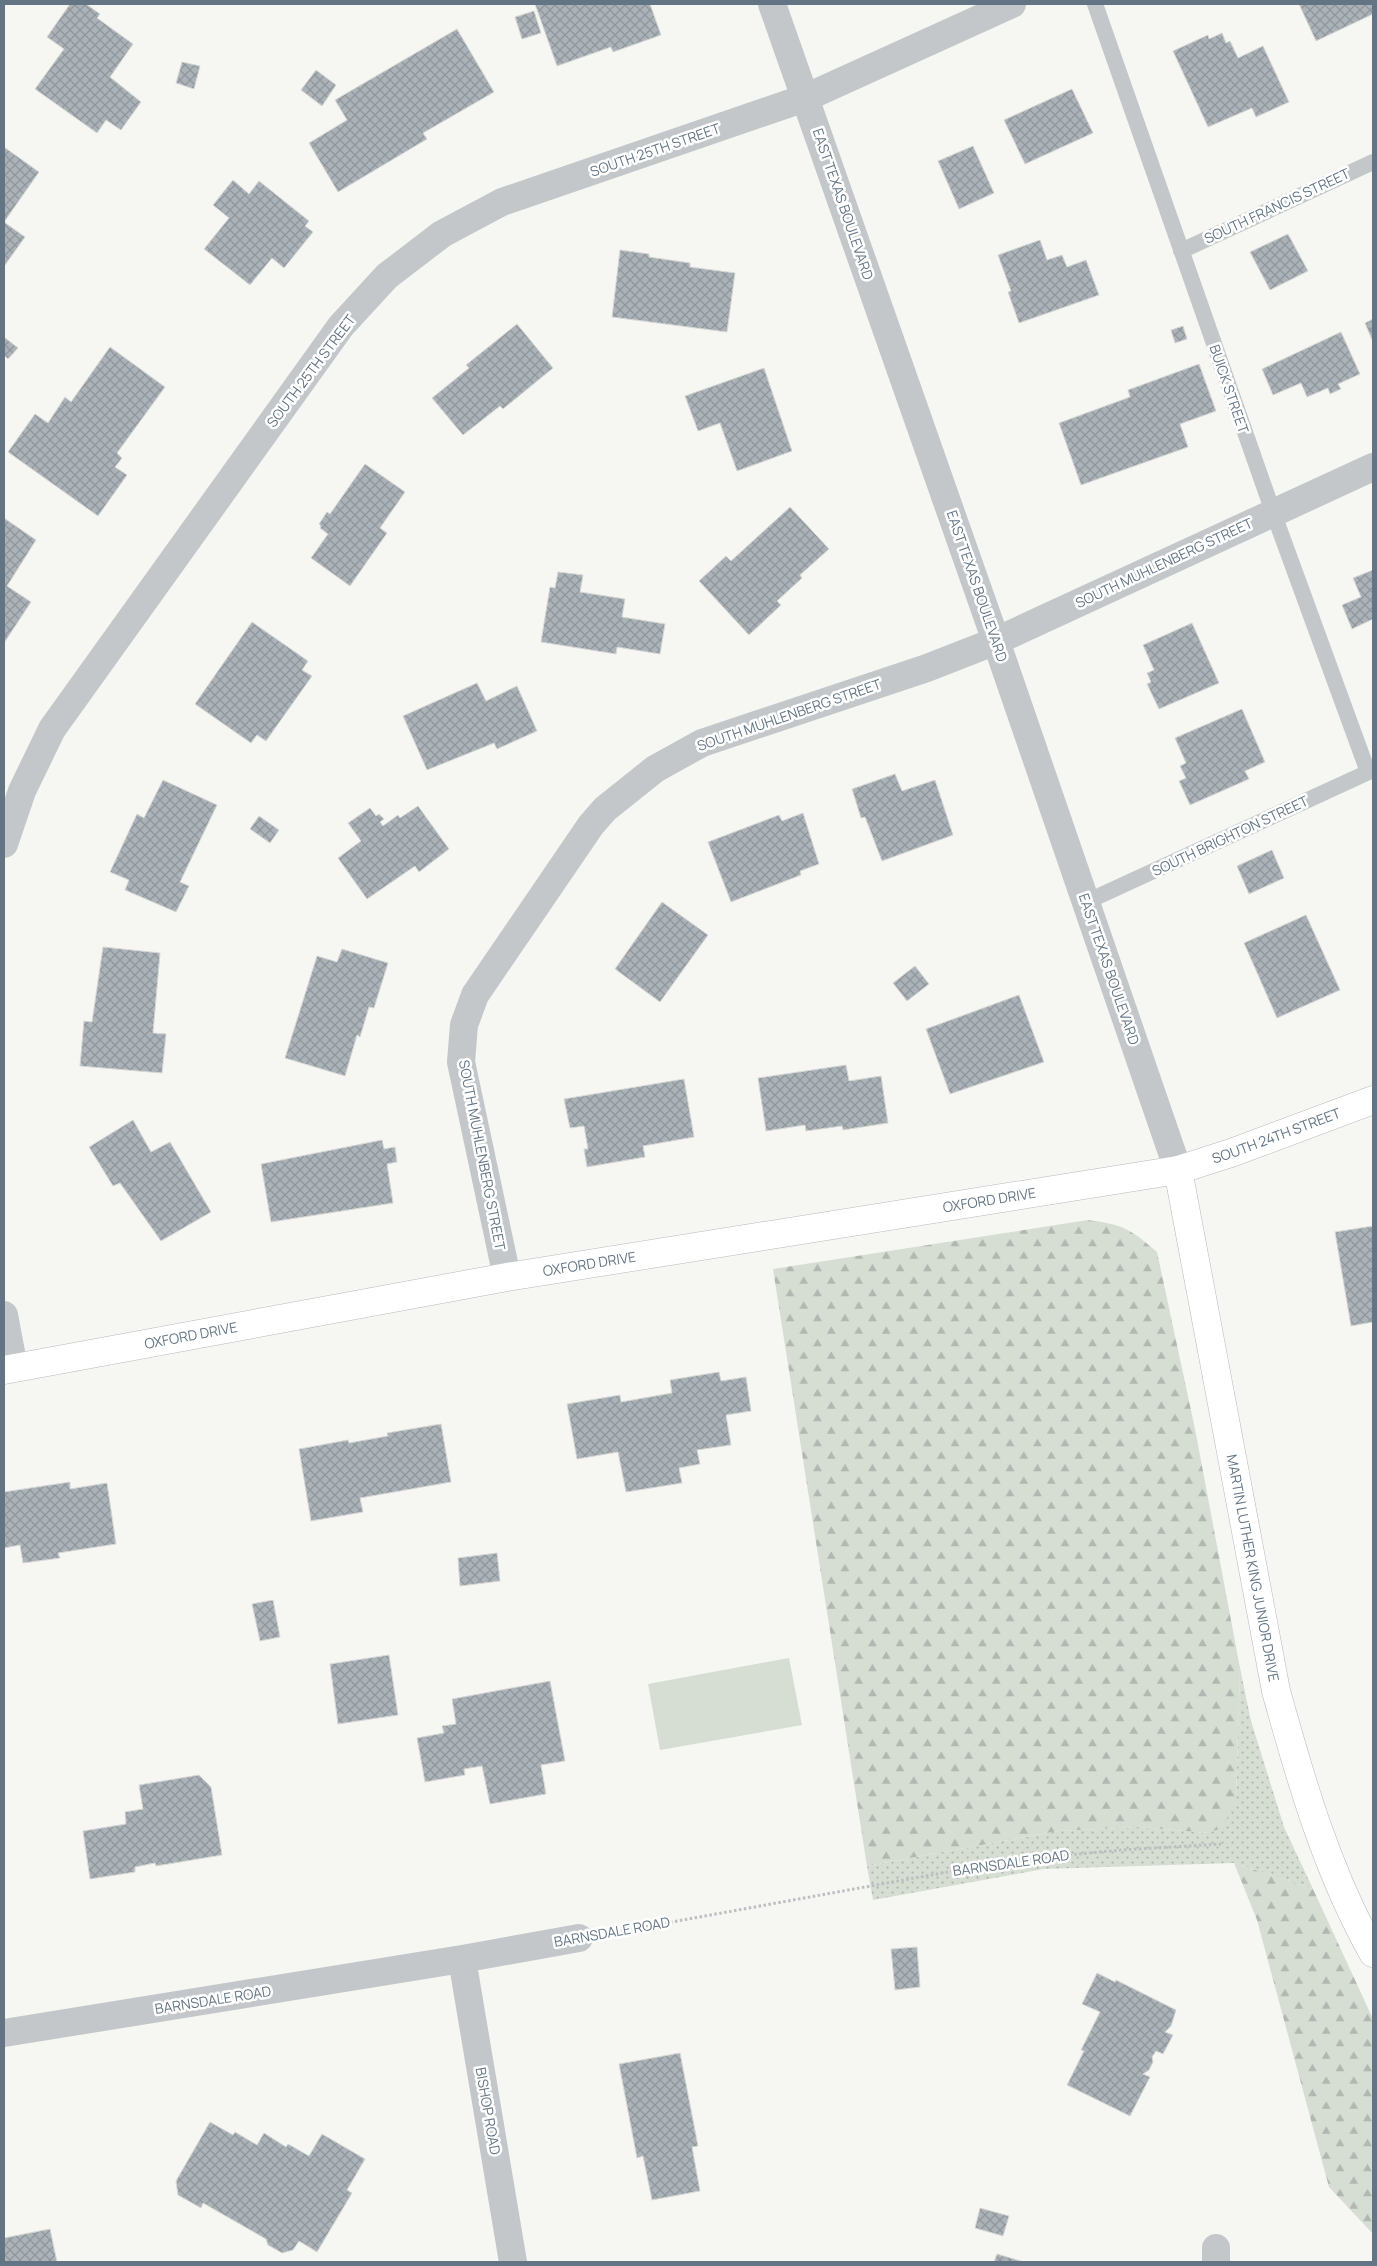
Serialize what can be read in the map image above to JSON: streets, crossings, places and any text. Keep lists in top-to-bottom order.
{
  "streets": {
    "main road": ["SOUTH 24TH STREET", "OXFORD DRIVE", "MARTIN LUTHER KING JUNIOR DRIVE"],
    "street": [
      "SOUTH 25TH STREET",
      "EAST TEXAS BOULEVARD",
      "SOUTH MUHLENBERG STREET",
      "BARNSDALE ROAD",
      "BISHOP ROAD"
    ],
    "lane": ["SOUTH FRANCIS STREET", "BUICK STREET", "SOUTH BRIGHTON STREET"]
  },
  "crossings": [
    ["SOUTH 25TH STREET", "EAST TEXAS BOULEVARD"],
    ["EAST TEXAS BOULEVARD", "SOUTH MUHLENBERG STREET"],
    ["EAST TEXAS BOULEVARD", "SOUTH BRIGHTON STREET"],
    ["EAST TEXAS BOULEVARD", "SOUTH 24TH STREET"],
    ["EAST TEXAS BOULEVARD", "OXFORD DRIVE"],
    ["EAST TEXAS BOULEVARD", "MARTIN LUTHER KING JUNIOR DRIVE"],
    ["SOUTH FRANCIS STREET", "BUICK STREET"],
    ["BUICK STREET", "SOUTH MUHLENBERG STREET"],
    ["BUICK STREET", "SOUTH BRIGHTON STREET"],
    ["SOUTH MUHLENBERG STREET", "OXFORD DRIVE"],
    ["SOUTH 24TH STREET", "OXFORD DRIVE"],
    ["SOUTH 24TH STREET", "MARTIN LUTHER KING JUNIOR DRIVE"],
    ["OXFORD DRIVE", "MARTIN LUTHER KING JUNIOR DRIVE"],
    ["BARNSDALE ROAD", "BISHOP ROAD"]
  ]
}
